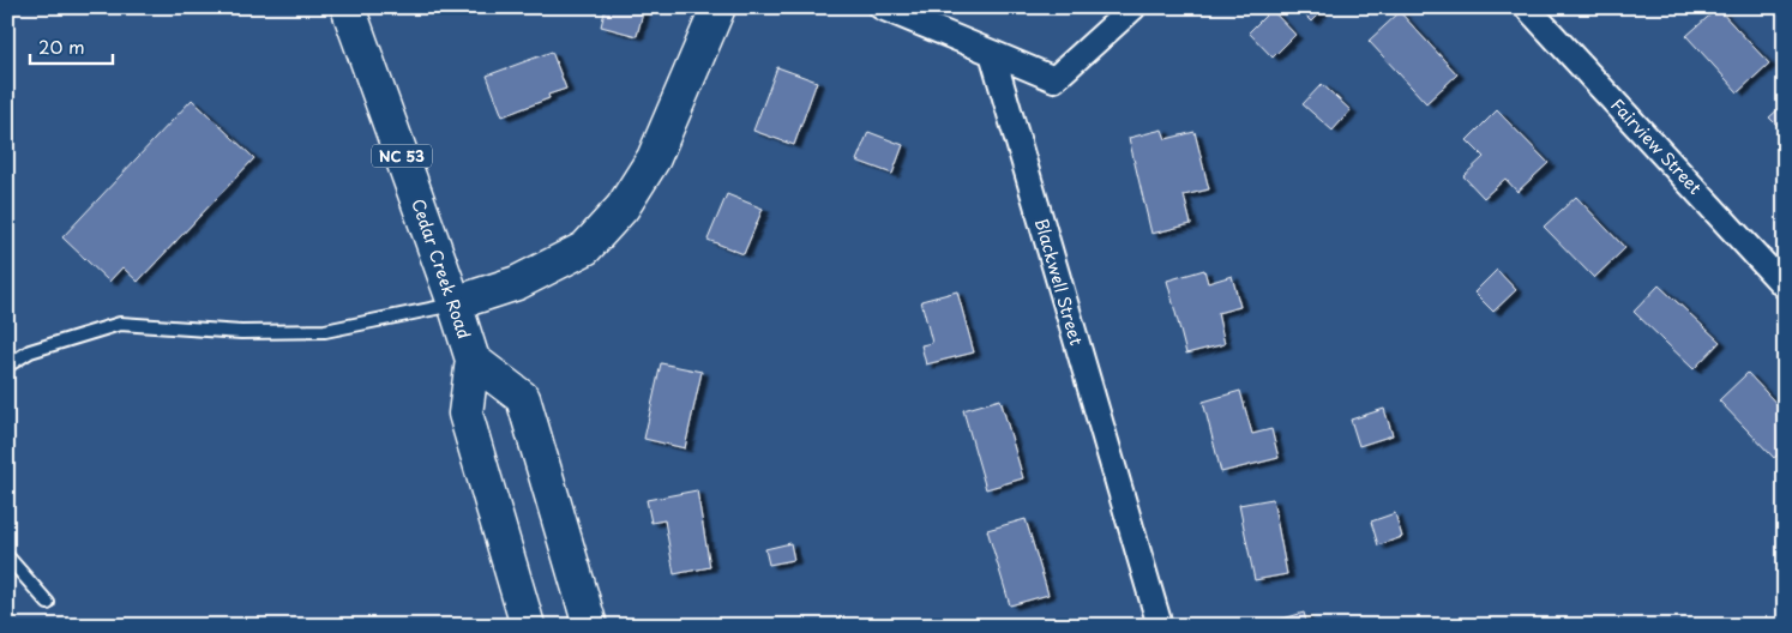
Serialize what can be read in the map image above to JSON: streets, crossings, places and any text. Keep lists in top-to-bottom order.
{
  "streets": {
    "main road": ["NC 53", "Cedar Creek Road"],
    "street": ["Fairview Street", "Blackwell Street"]
  },
  "scale_bar": "20 m"
}
